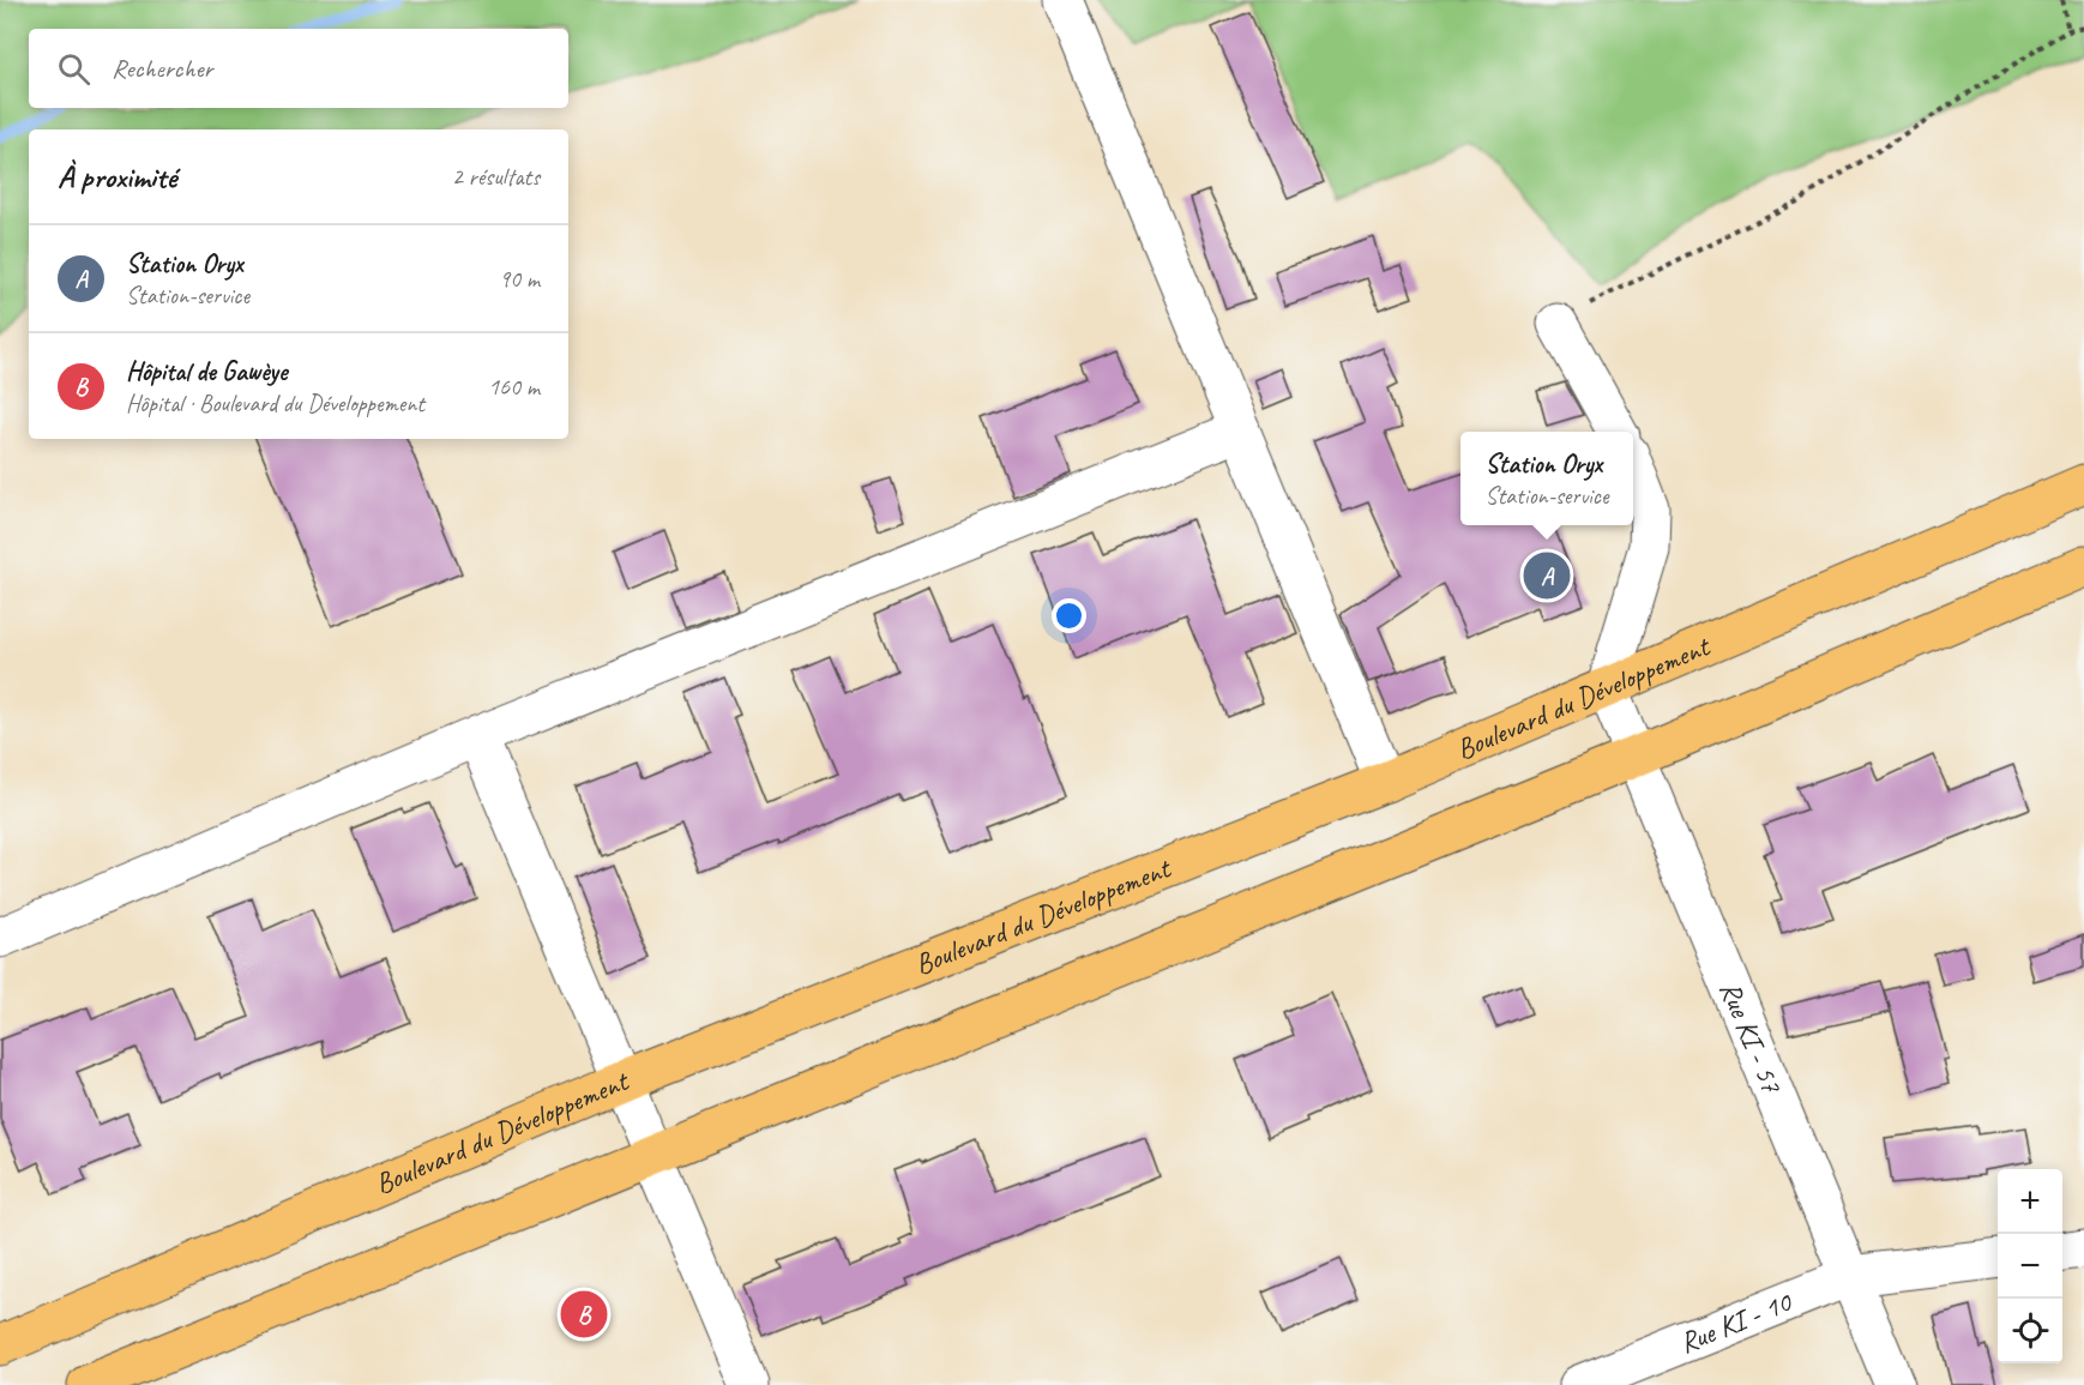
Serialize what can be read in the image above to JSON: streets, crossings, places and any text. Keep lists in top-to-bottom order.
{
  "streets": {
    "highway": ["Boulevard du Développement"],
    "street": ["Rue KI - 57", "Rue KI - 10"]
  },
  "crossings": [
    ["Boulevard du Développement", "Rue KI - 57"],
    ["Rue KI - 57", "Rue KI - 10"]
  ],
  "page": {
    "search": "Rechercher",
    "heading": ["À proximité", "2 résultats"],
    "list": [
      {
        "mark": "A",
        "name": "Station Oryx",
        "note": "Station-service",
        "value": "90 m"
      },
      {
        "mark": "B",
        "name": "Hôpital de Gawèye",
        "note": "Hôpital · Boulevard du Développement",
        "value": "160 m"
      }
    ],
    "popup": ["Station Oryx", "Station-service"],
    "pins": ["A", "B"],
    "map_buttons": ["+", "−"]
  }
}
